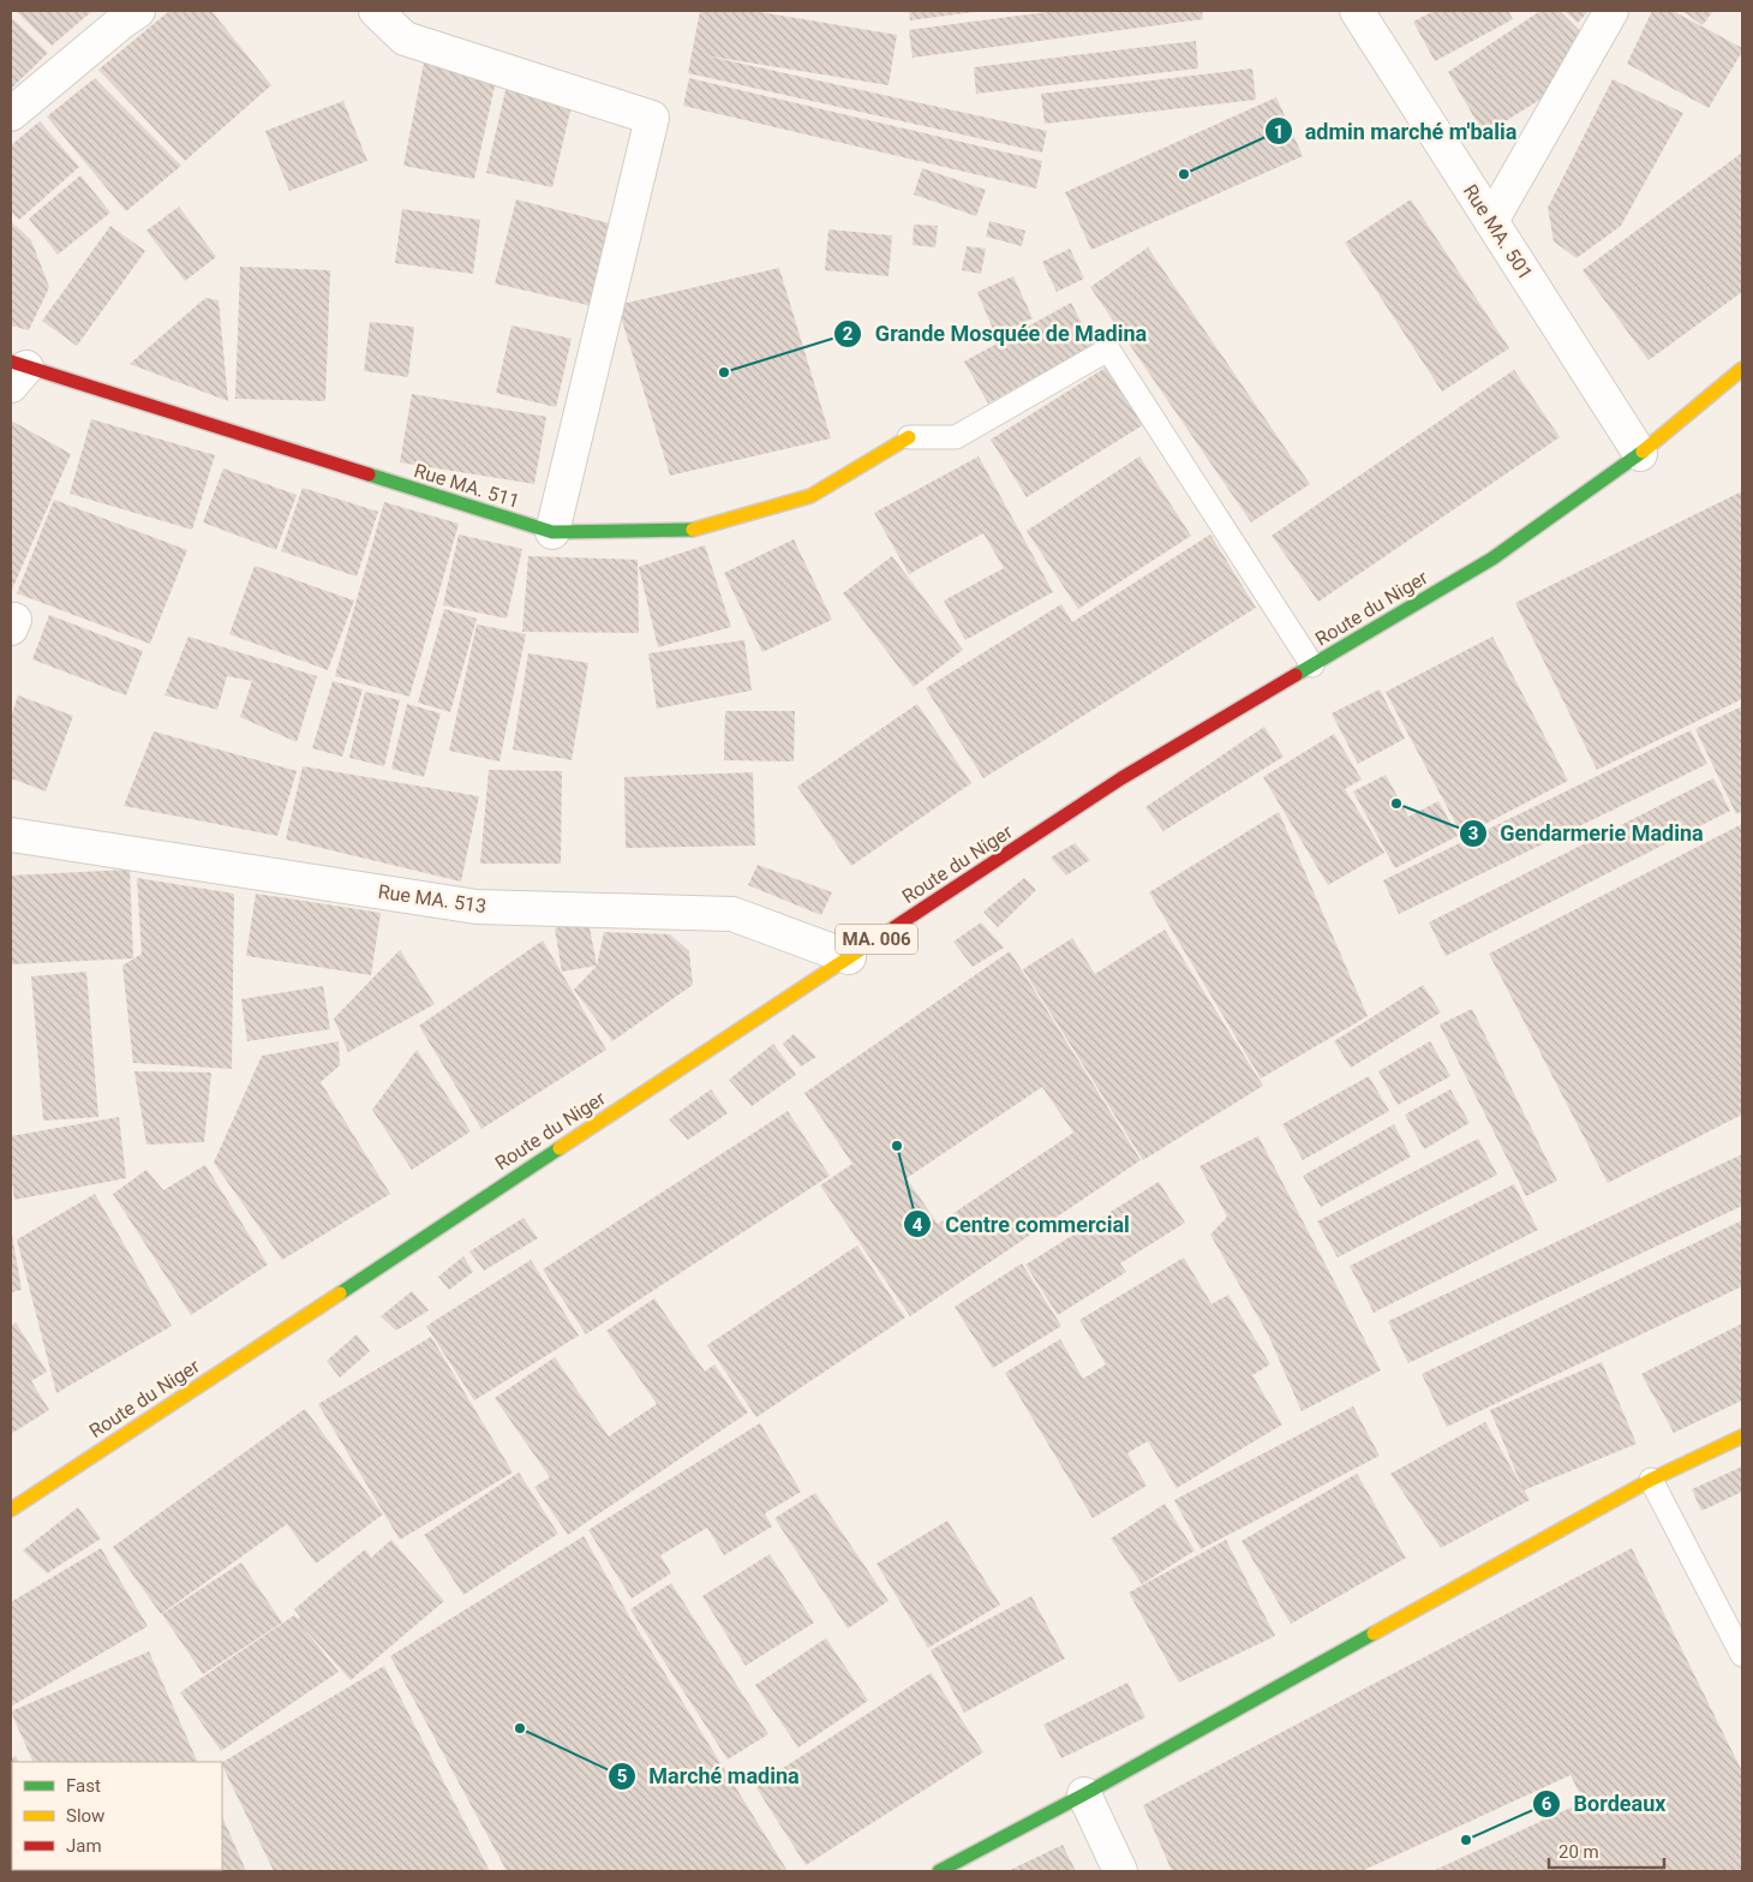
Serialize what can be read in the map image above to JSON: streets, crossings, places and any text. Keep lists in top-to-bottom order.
{
  "streets": {
    "main road": ["Rue MA. 511", "Route du Niger", "MA. 006"],
    "street": ["Rue MA. 501", "Rue MA. 513"]
  },
  "crossings": [
    ["Rue MA. 501", "Route du Niger"],
    ["Route du Niger", "Rue MA. 513"]
  ],
  "places": [
    "admin marché m'balia",
    "Grande Mosquée de Madina",
    "Gendarmerie Madina",
    "Centre commercial",
    "Marché madina",
    "Bordeaux"
  ],
  "legend": ["Fast", "Slow", "Jam"],
  "scale_bar": "20 m"
}
